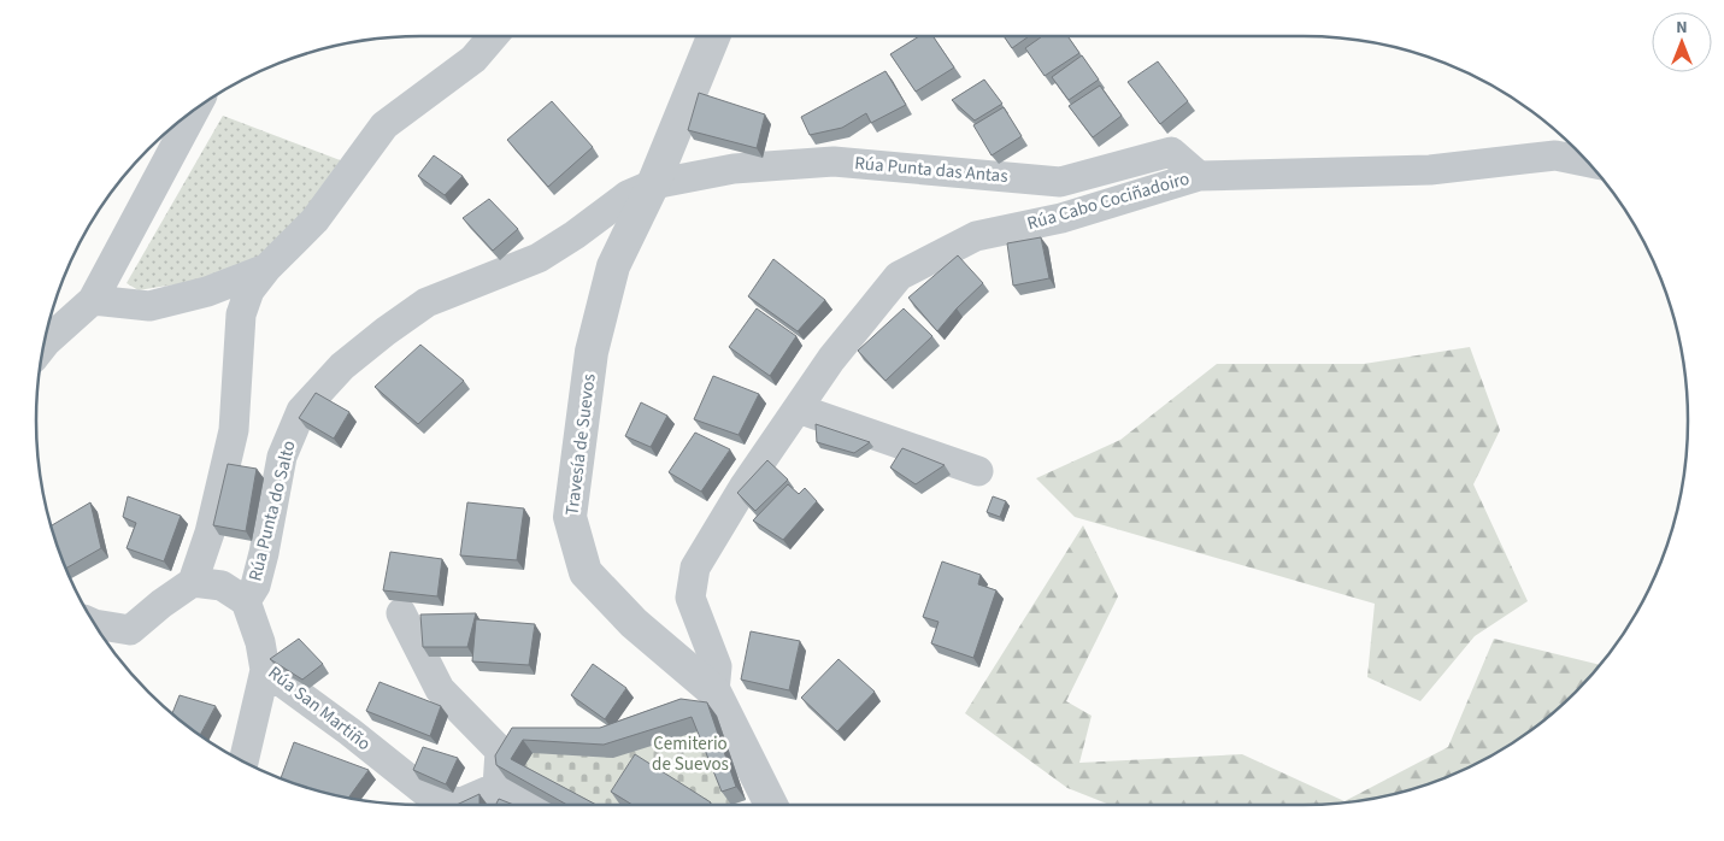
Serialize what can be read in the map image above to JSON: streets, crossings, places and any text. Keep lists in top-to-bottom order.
{
  "streets": {
    "street": [
      "Rúa Punta das Antas",
      "Rúa Cabo Cociñadoiro",
      "Travesía de Suevos",
      "Rúa Punta do Salto",
      "Rúa San Martiño"
    ]
  },
  "crossings": [
    ["Rúa Punta das Antas", "Rúa Cabo Cociñadoiro"],
    ["Rúa Punta das Antas", "Travesía de Suevos"],
    ["Rúa Punta das Antas", "Rúa Punta do Salto"],
    ["Rúa Cabo Cociñadoiro", "Travesía de Suevos"],
    ["Travesía de Suevos", "Rúa Punta do Salto"],
    ["Rúa Punta do Salto", "Rúa San Martiño"]
  ],
  "parks": ["Cemiterio de Suevos"],
  "north": "top"
}
